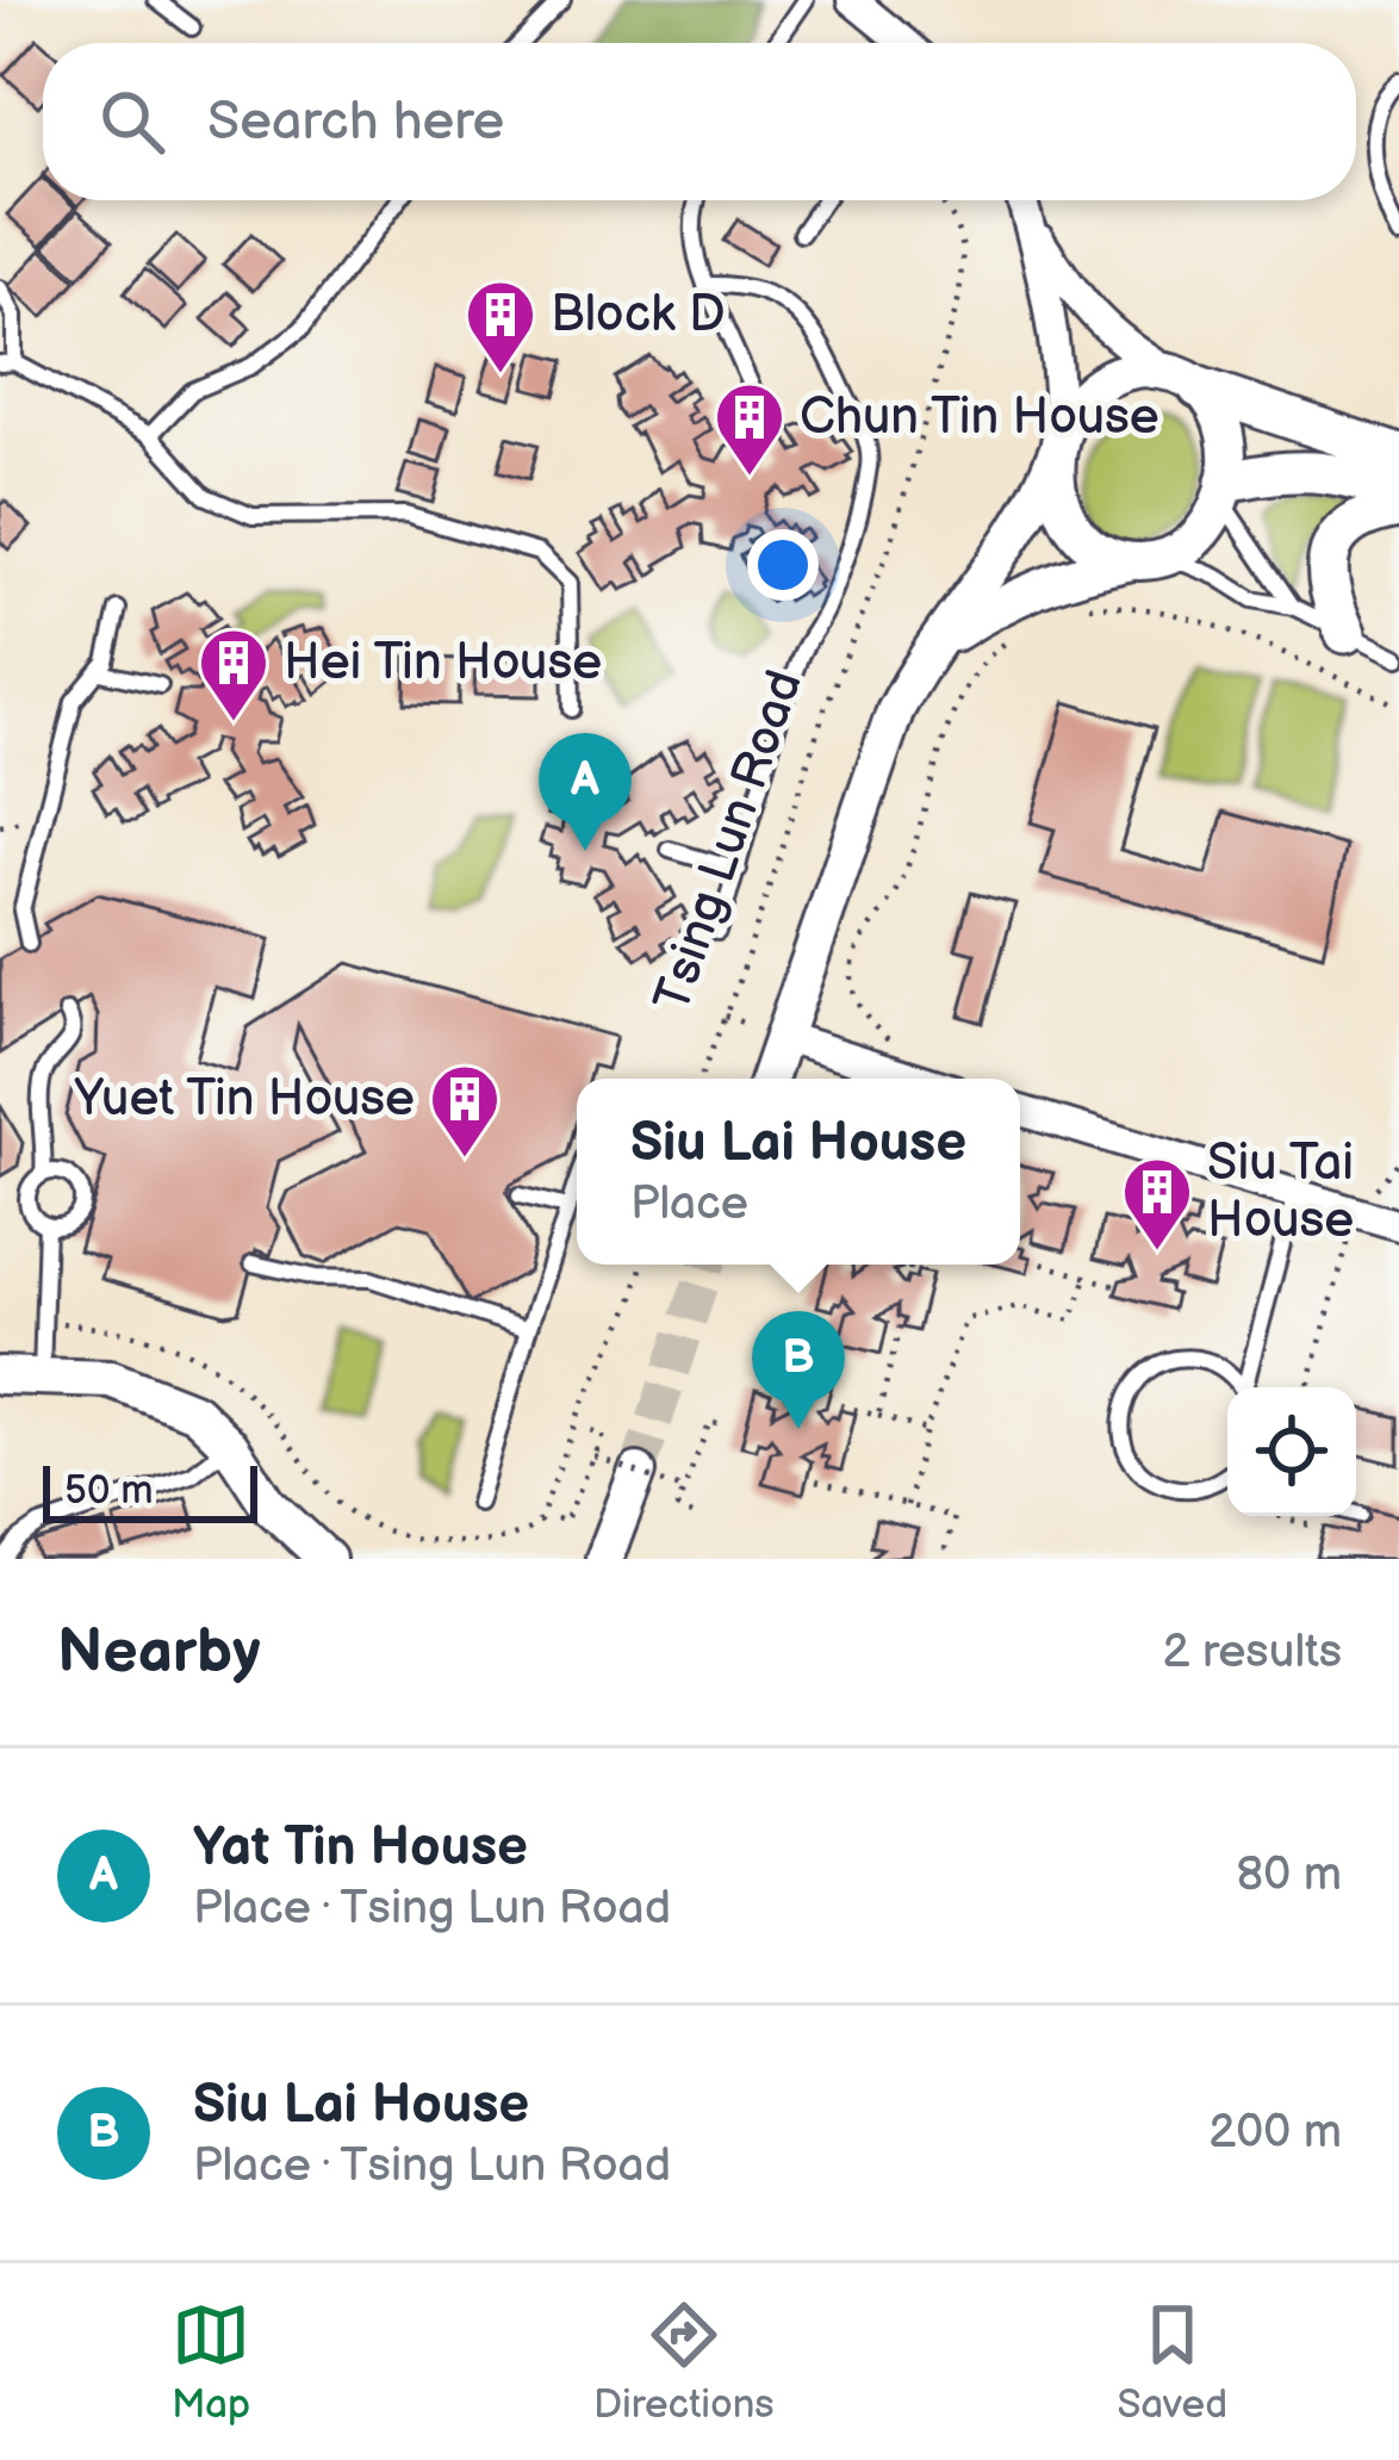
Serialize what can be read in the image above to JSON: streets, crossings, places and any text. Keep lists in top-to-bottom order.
{
  "streets": {
    "path": ["Tsing Lun Road"]
  },
  "places": {
    "building": [
      "Block D",
      "Chun Tin House",
      "Hei Tin House",
      "Yuet Tin House",
      "Siu Tai House"
    ]
  },
  "scale_bar": "50 m",
  "page": {
    "search": "Search here",
    "pins": ["A", "B"],
    "popup": ["Siu Lai House", "Place"],
    "scale": "50 m",
    "heading": ["Nearby", "2 results"],
    "list": [
      {
        "mark": "A",
        "name": "Yat Tin House",
        "note": "Place · Tsing Lun Road",
        "value": "80 m"
      },
      {
        "mark": "B",
        "name": "Siu Lai House",
        "note": "Place · Tsing Lun Road",
        "value": "200 m"
      }
    ],
    "nav": ["Map", "Directions", "Saved"]
  }
}
